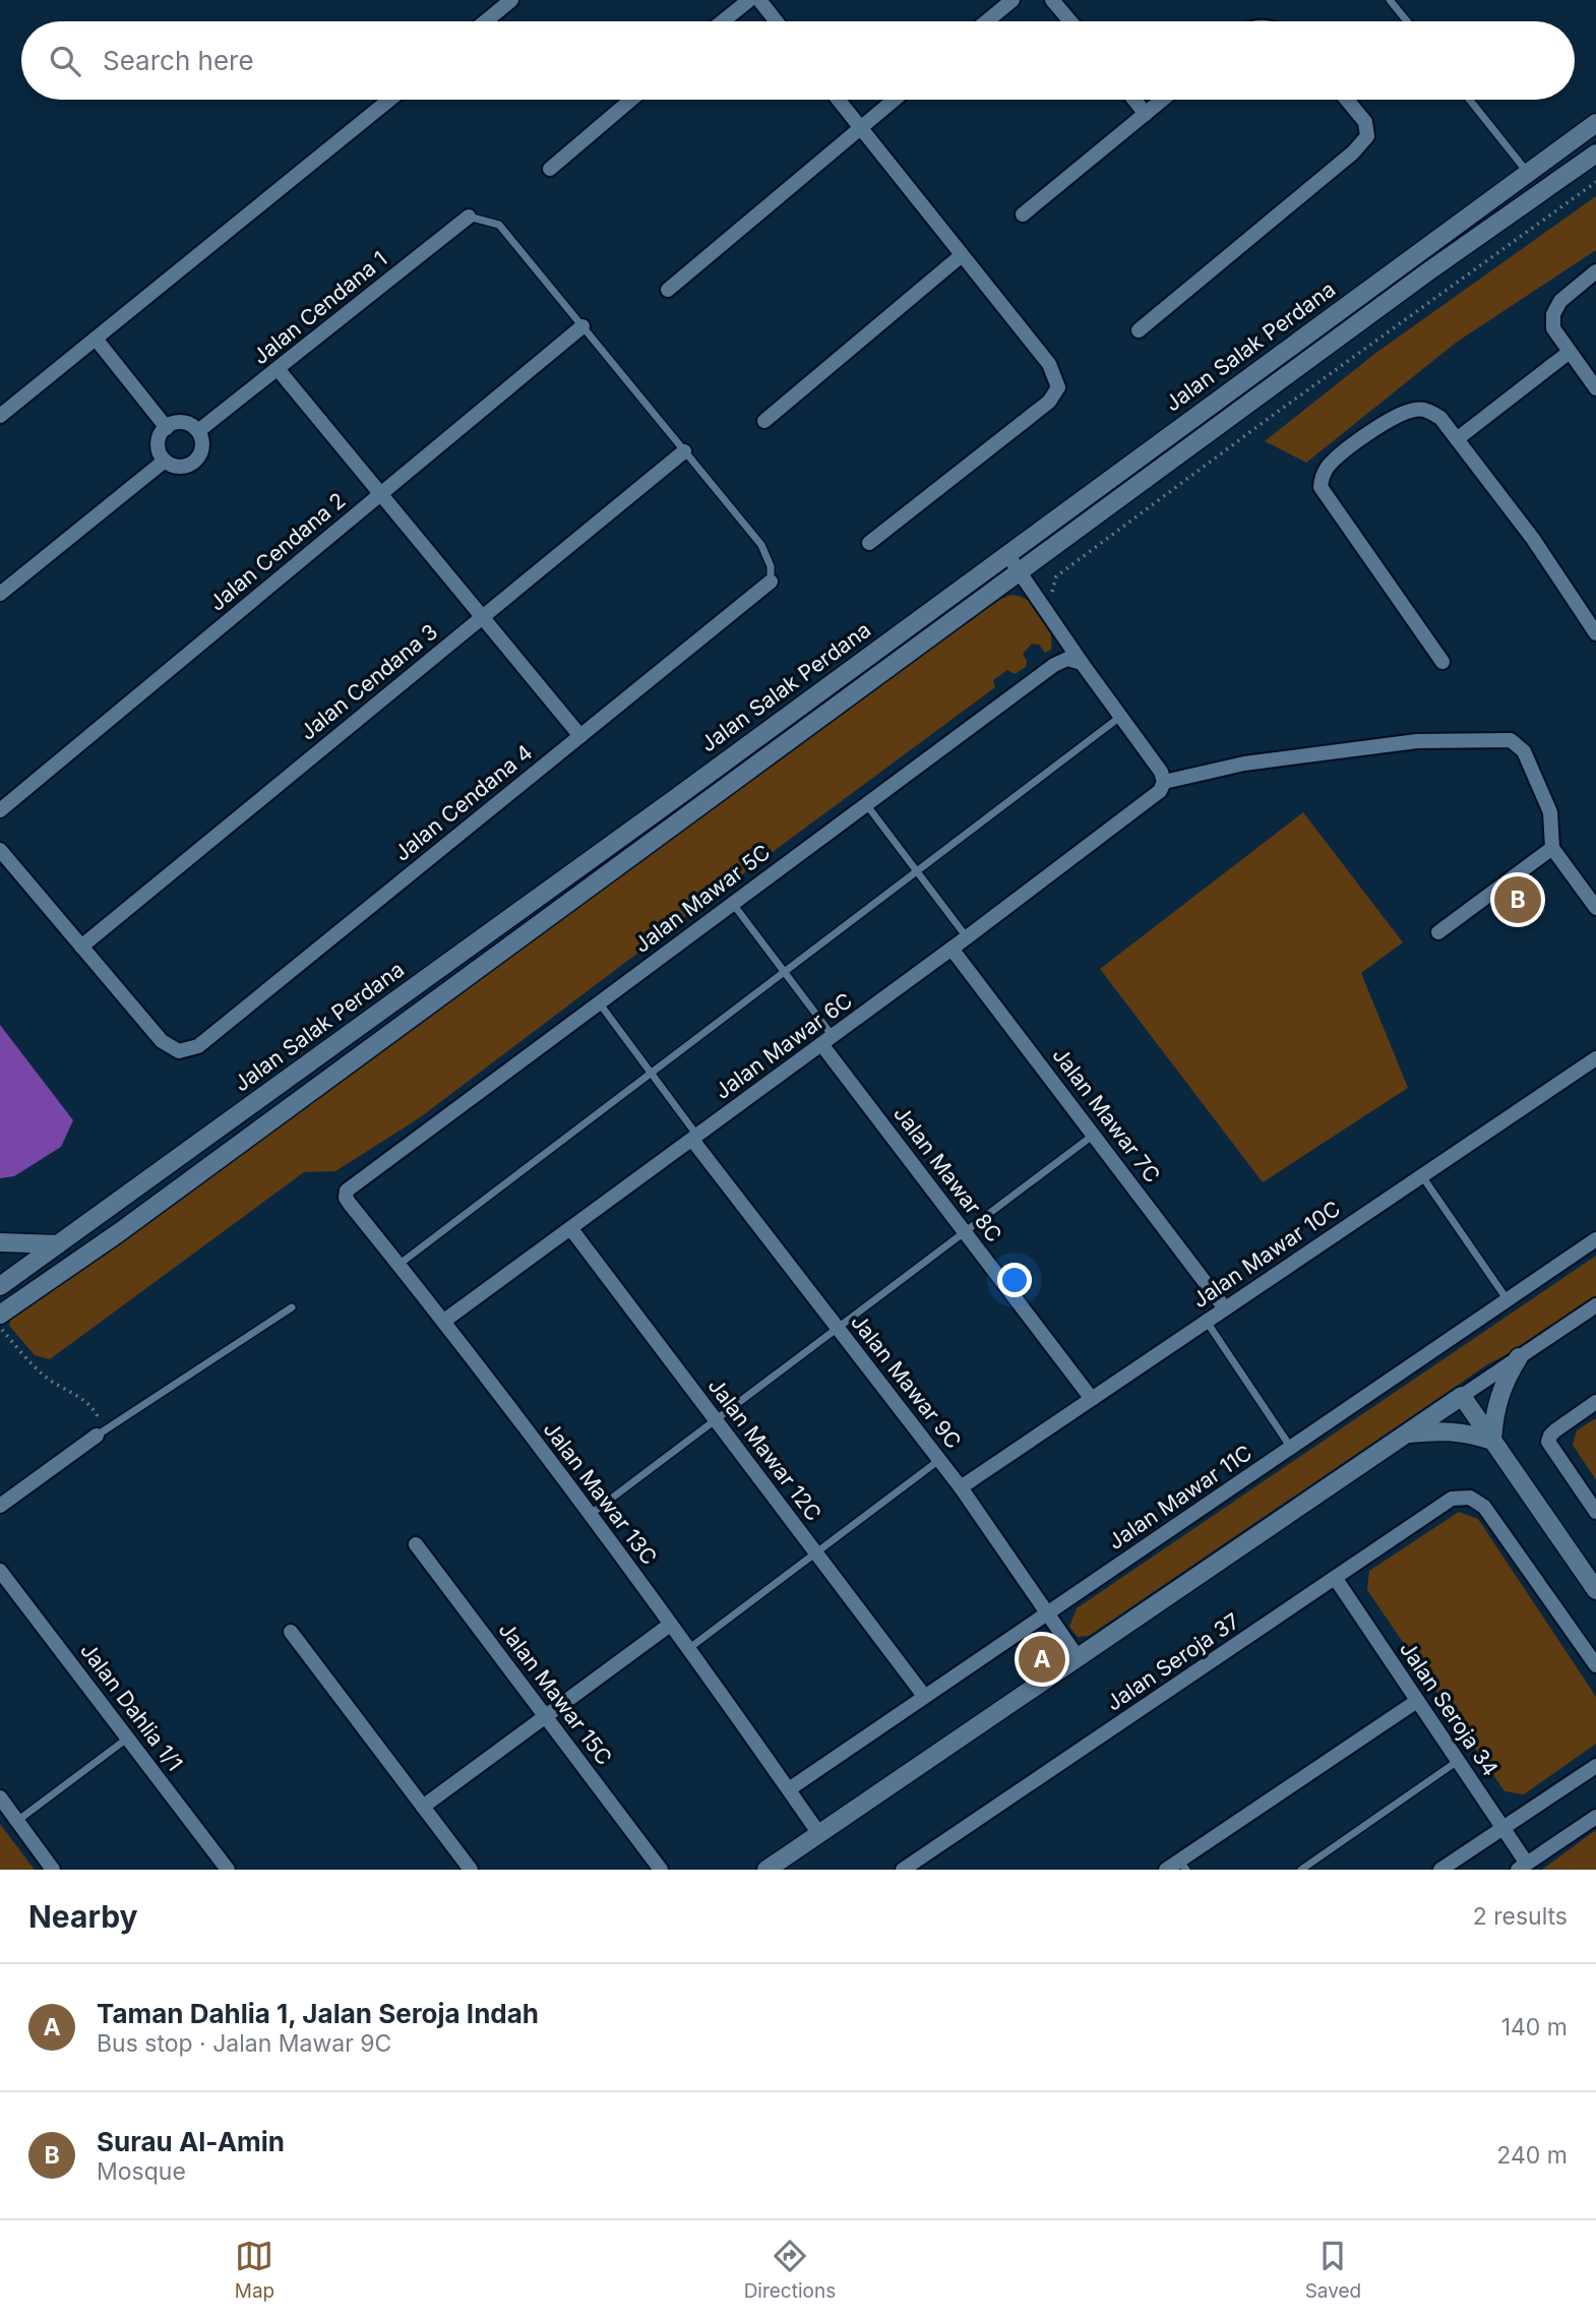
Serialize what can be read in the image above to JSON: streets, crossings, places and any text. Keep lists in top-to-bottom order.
{
  "streets": {
    "street": [
      "Jalan Cendana 1",
      "Jalan Salak Perdana",
      "Jalan Cendana 2",
      "Jalan Cendana 3",
      "Jalan Cendana 4",
      "Jalan Mawar 5C",
      "Jalan Mawar 6C",
      "Jalan Mawar 7C",
      "Jalan Mawar 8C",
      "Jalan Mawar 10C",
      "Jalan Mawar 9C",
      "Jalan Mawar 12C",
      "Jalan Mawar 13C",
      "Jalan Mawar 11C",
      "Jalan Seroja 37",
      "Jalan Mawar 15C",
      "Jalan Dahlia 1/1",
      "Jalan Seroja 34"
    ]
  },
  "crossings": [
    ["Jalan Cendana 3", "Jalan Cendana 4"],
    ["Jalan Mawar 5C", "Jalan Mawar 13C"],
    ["Jalan Mawar 6C", "Jalan Mawar 7C"],
    ["Jalan Mawar 6C", "Jalan Mawar 8C"],
    ["Jalan Mawar 6C", "Jalan Mawar 9C"],
    ["Jalan Mawar 6C", "Jalan Mawar 12C"],
    ["Jalan Mawar 6C", "Jalan Mawar 13C"],
    ["Jalan Mawar 7C", "Jalan Mawar 10C"],
    ["Jalan Mawar 8C", "Jalan Mawar 10C"],
    ["Jalan Mawar 10C", "Jalan Mawar 9C"],
    ["Jalan Mawar 9C", "Jalan Mawar 11C"],
    ["Jalan Mawar 12C", "Jalan Mawar 11C"],
    ["Jalan Mawar 13C", "Jalan Mawar 11C"],
    ["Jalan Seroja 37", "Jalan Seroja 34"]
  ],
  "page": {
    "search": "Search here",
    "pins": ["B", "A"],
    "heading": ["Nearby", "2 results"],
    "list": [
      {
        "mark": "A",
        "name": "Taman Dahlia 1, Jalan Seroja Indah",
        "note": "Bus stop · Jalan Mawar 9C",
        "value": "140 m"
      },
      {
        "mark": "B",
        "name": "Surau Al-Amin",
        "note": "Mosque",
        "value": "240 m"
      }
    ],
    "nav": ["Map", "Directions", "Saved"]
  }
}
